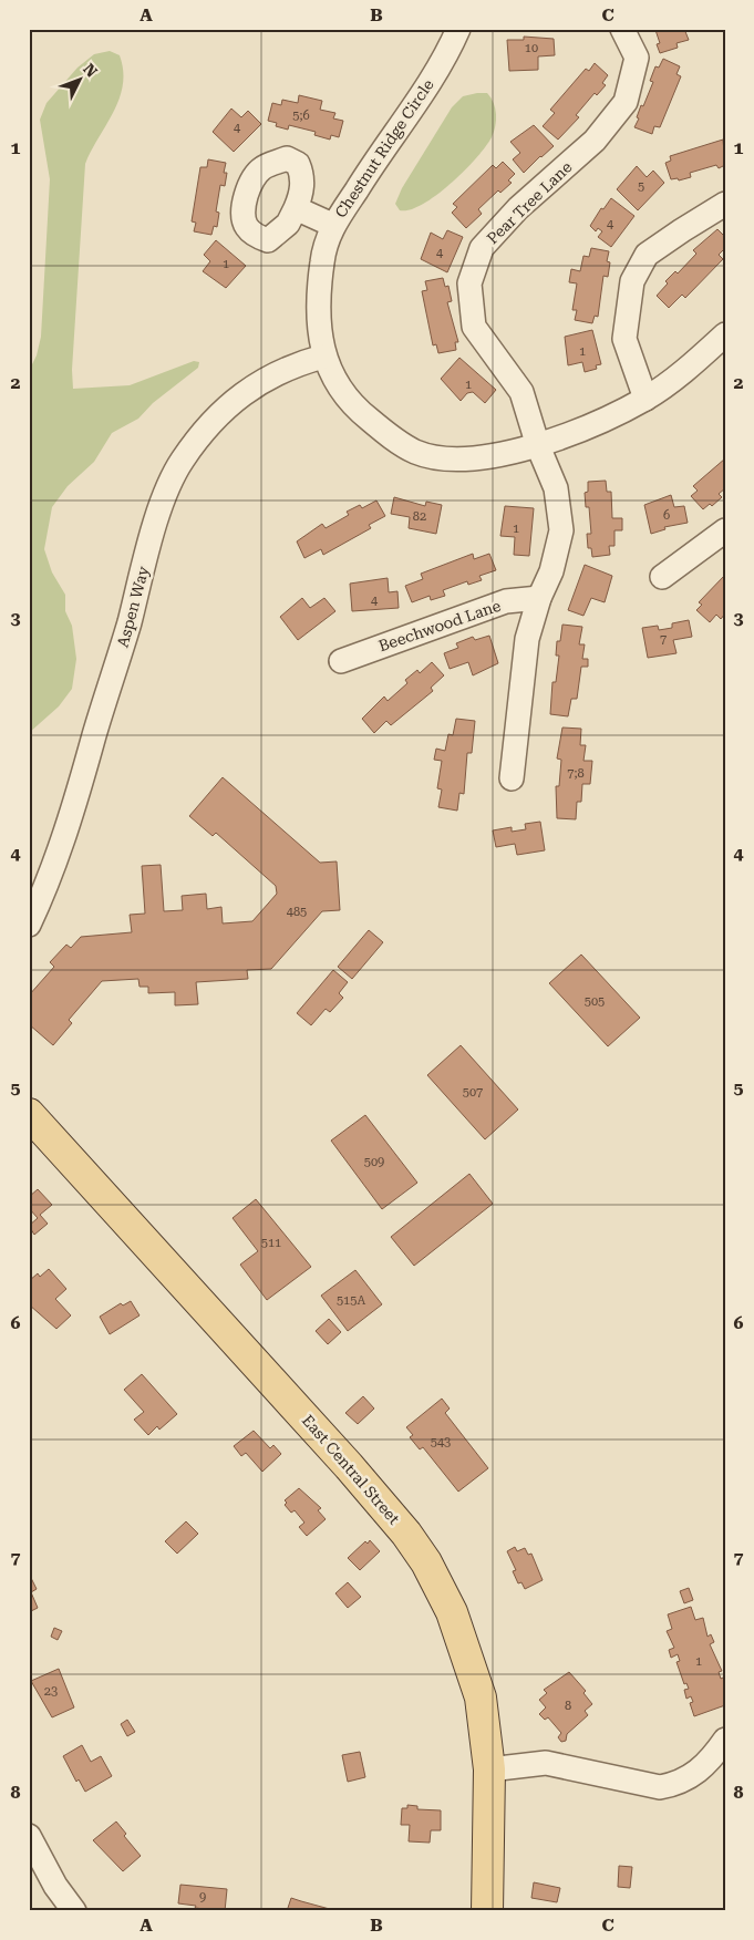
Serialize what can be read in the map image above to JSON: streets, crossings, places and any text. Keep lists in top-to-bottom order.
{
  "streets": {
    "main road": ["East Central Street"],
    "street": [
      "Chestnut Ridge Circle",
      "Pear Tree Lane",
      "Aspen Way",
      "Beechwood Lane"
    ]
  },
  "crossings": [
    ["Chestnut Ridge Circle", "Pear Tree Lane"],
    ["Chestnut Ridge Circle", "Aspen Way"]
  ],
  "house_numbers": [
    "10",
    "5;6",
    "4",
    "5",
    "4",
    "4",
    "1",
    "1",
    "1",
    "6",
    "82",
    "1",
    "4",
    "7",
    "7;8",
    "485",
    "505",
    "507",
    "509",
    "511",
    "515A",
    "543",
    "1",
    "23",
    "8",
    "9"
  ],
  "north": "top right",
  "grid": {
    "columns": ["A", "B", "C"],
    "rows": [
      "1",
      "2",
      "3",
      "4",
      "5",
      "6",
      "7",
      "8"
    ]
  }
}
